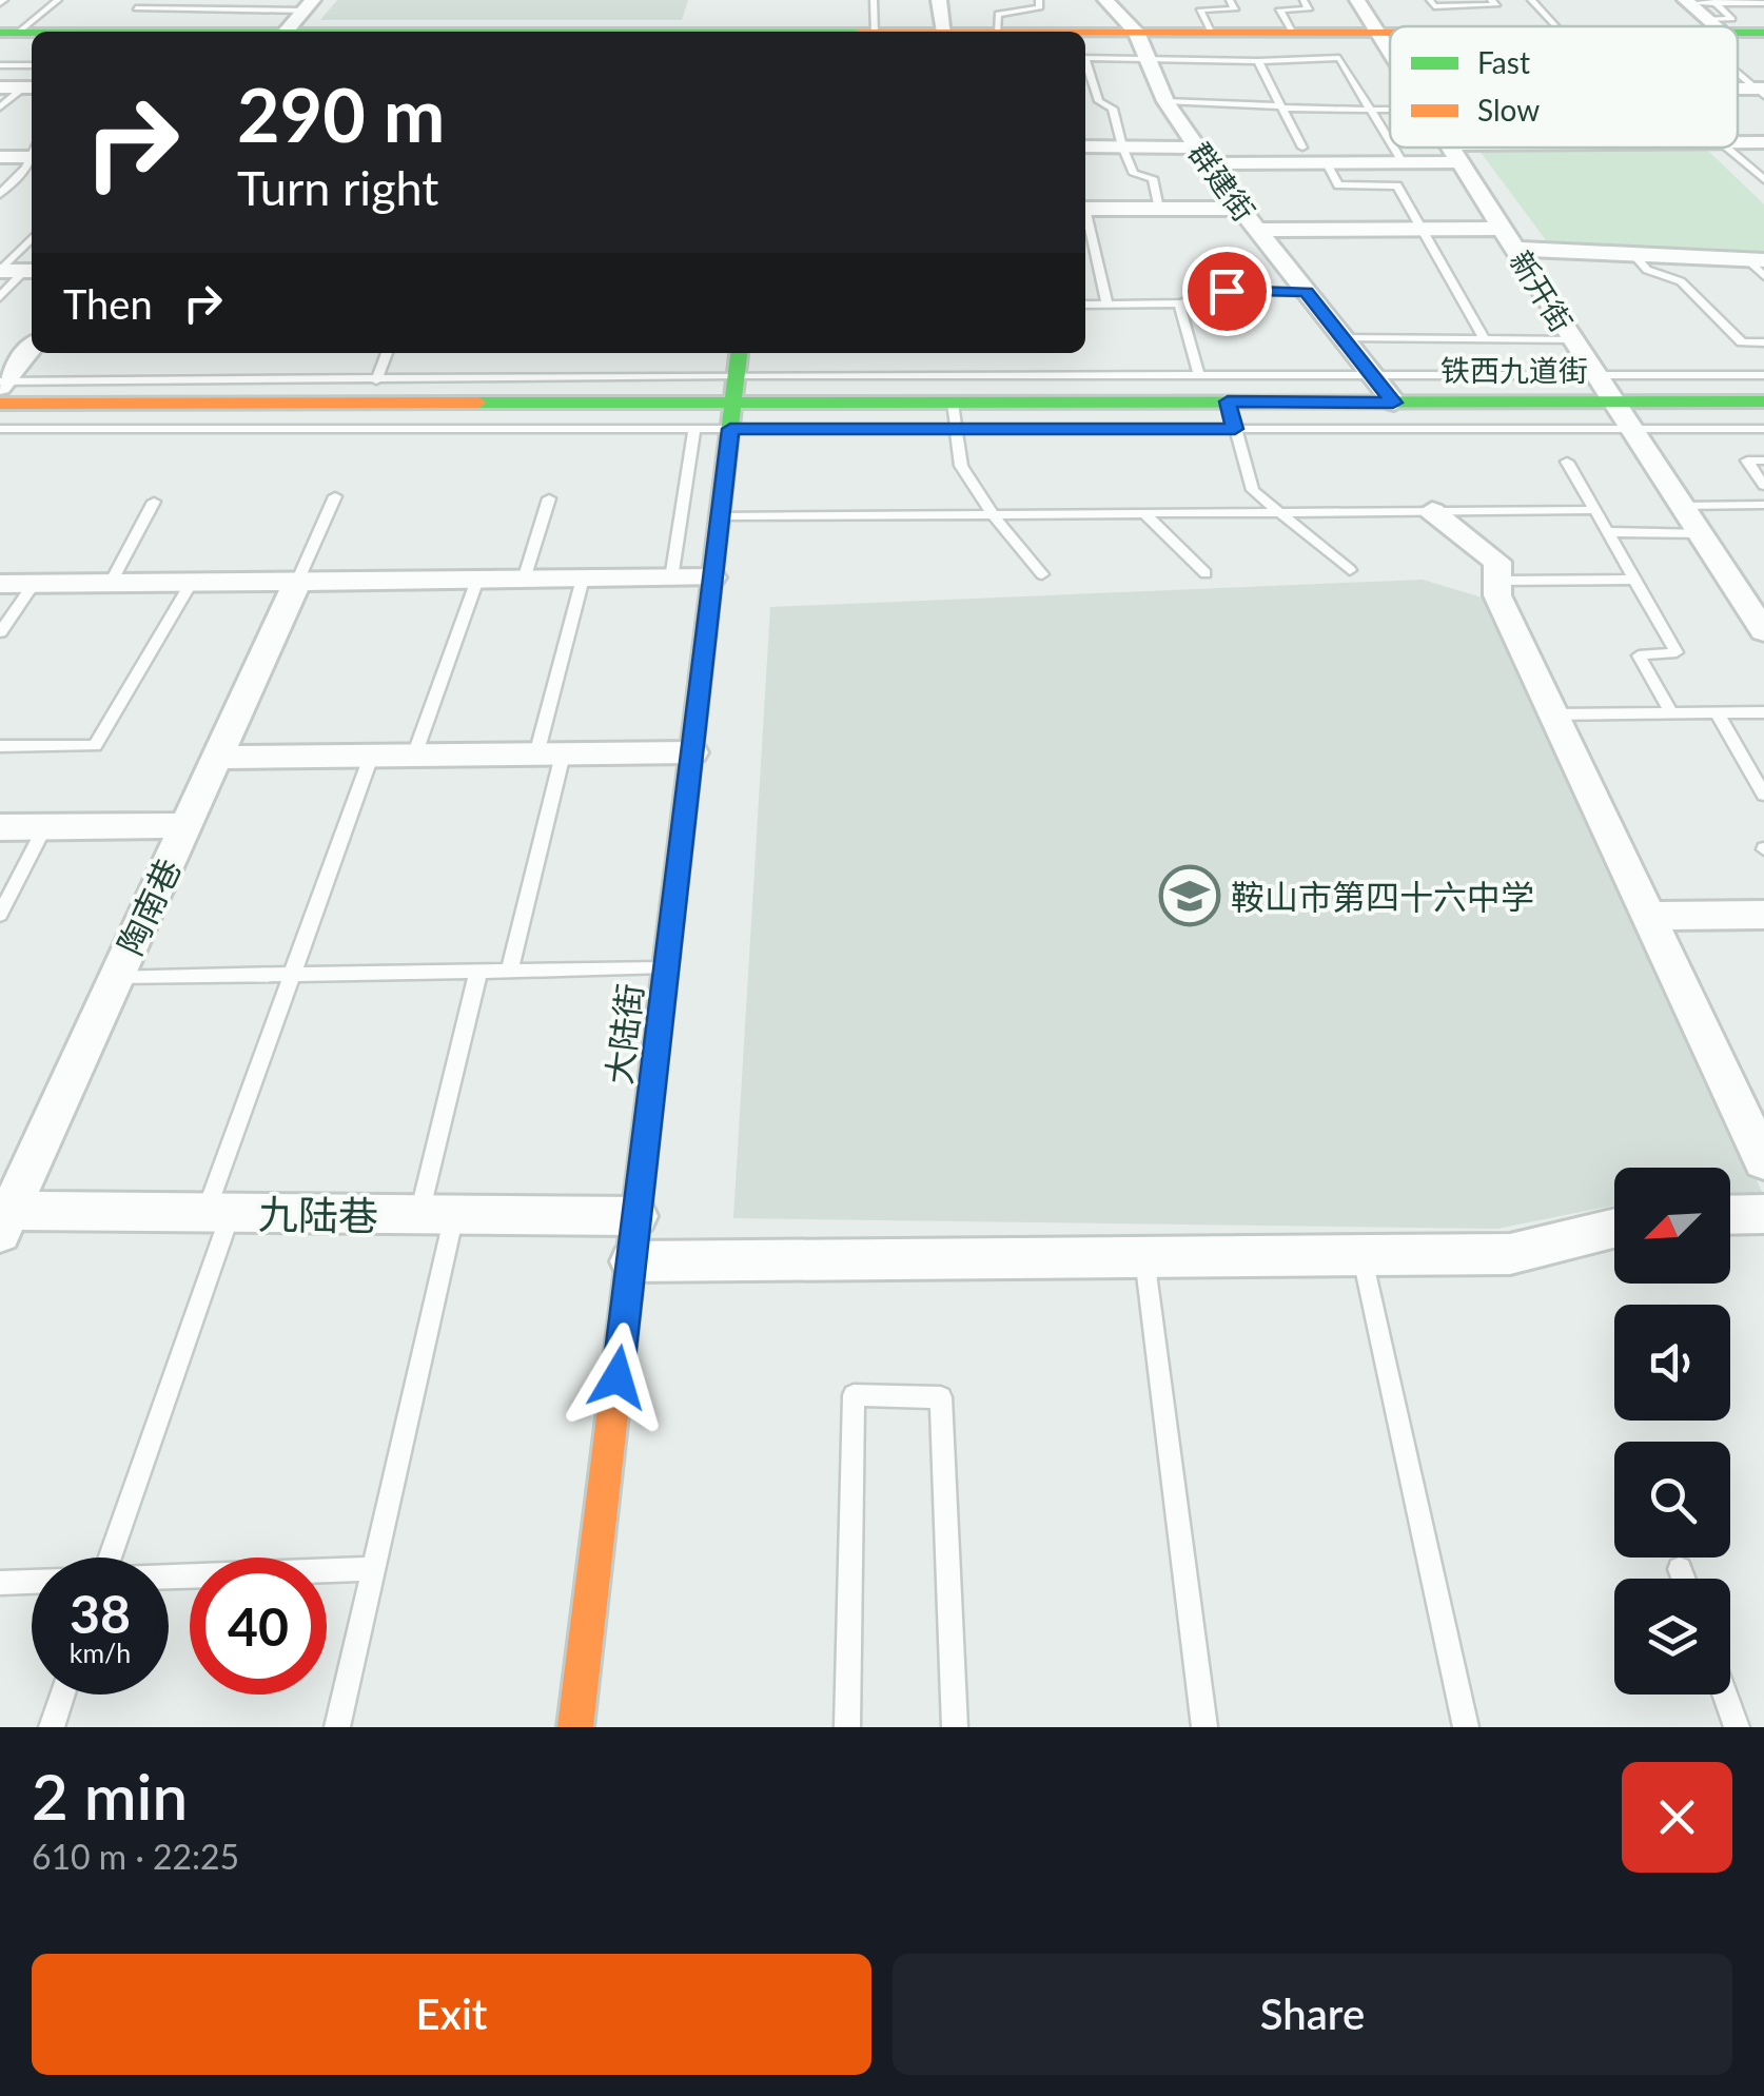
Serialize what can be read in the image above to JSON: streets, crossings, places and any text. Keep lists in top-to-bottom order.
{
  "streets": {
    "main road": ["铁西九道街", "大陆街"],
    "street": [
      "群建街",
      "新开街",
      "陶南巷",
      "九陆巷"
    ]
  },
  "crossings": [
    ["群建街", "铁西九道街"],
    ["新开街", "铁西九道街"],
    ["铁西九道街", "大陆街"],
    ["陶南巷", "九陆巷"],
    ["大陆街", "九陆巷"]
  ],
  "places": {
    "school or university": ["鞍山市第四十六中学"]
  },
  "legend": ["Fast", "Slow"],
  "north": "bottom left",
  "page": {
    "turn": ["290 m", "Turn right"],
    "then": "Then",
    "speed": "38 km/h",
    "limit": "40",
    "heading": ["2 min", "610 m · 22:25"],
    "buttons": ["Exit", "Share"]
  }
}
